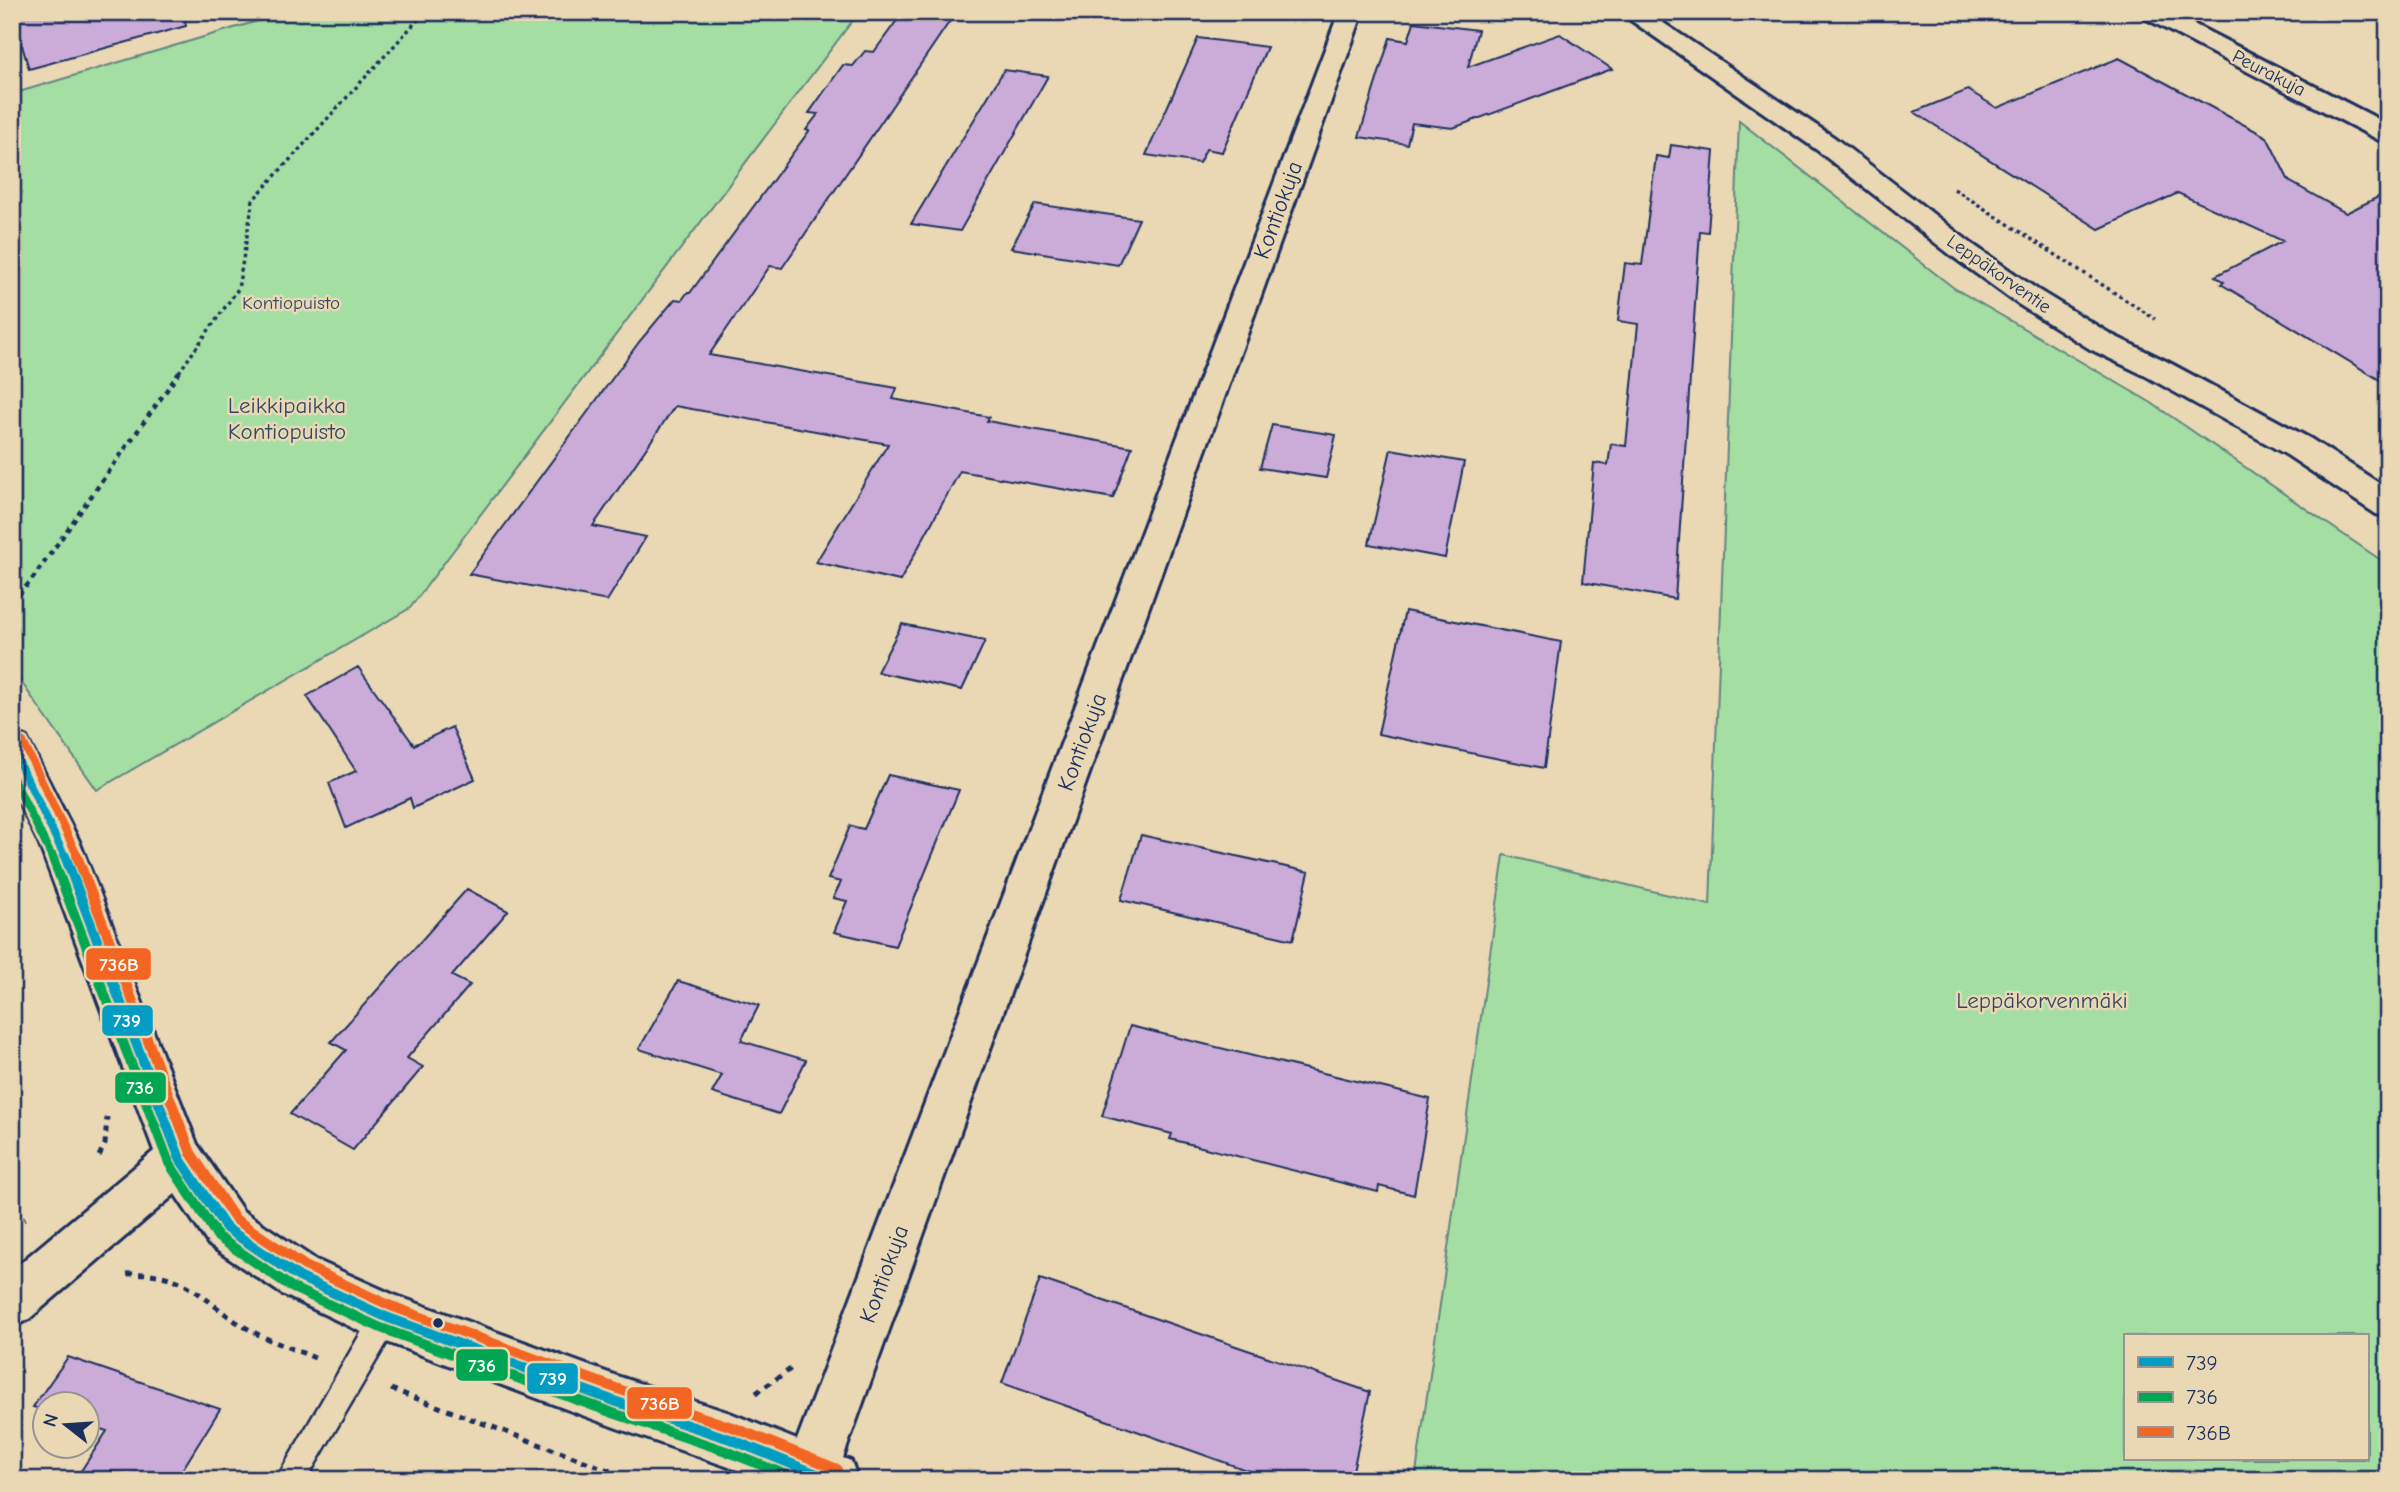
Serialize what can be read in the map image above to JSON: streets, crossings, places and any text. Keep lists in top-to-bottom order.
{
  "streets": {
    "street": ["Peurakuja", "Kontiokuja", "Leppäkorventie"]
  },
  "parks": ["Kontiopuisto", "Leikkipaikka Kontiopuisto", "Leppäkorvenmäki"],
  "lines": ["transit line 736B", "transit line 739", "transit line 736"],
  "legend": ["739", "736", "736B"],
  "north": "left"
}
